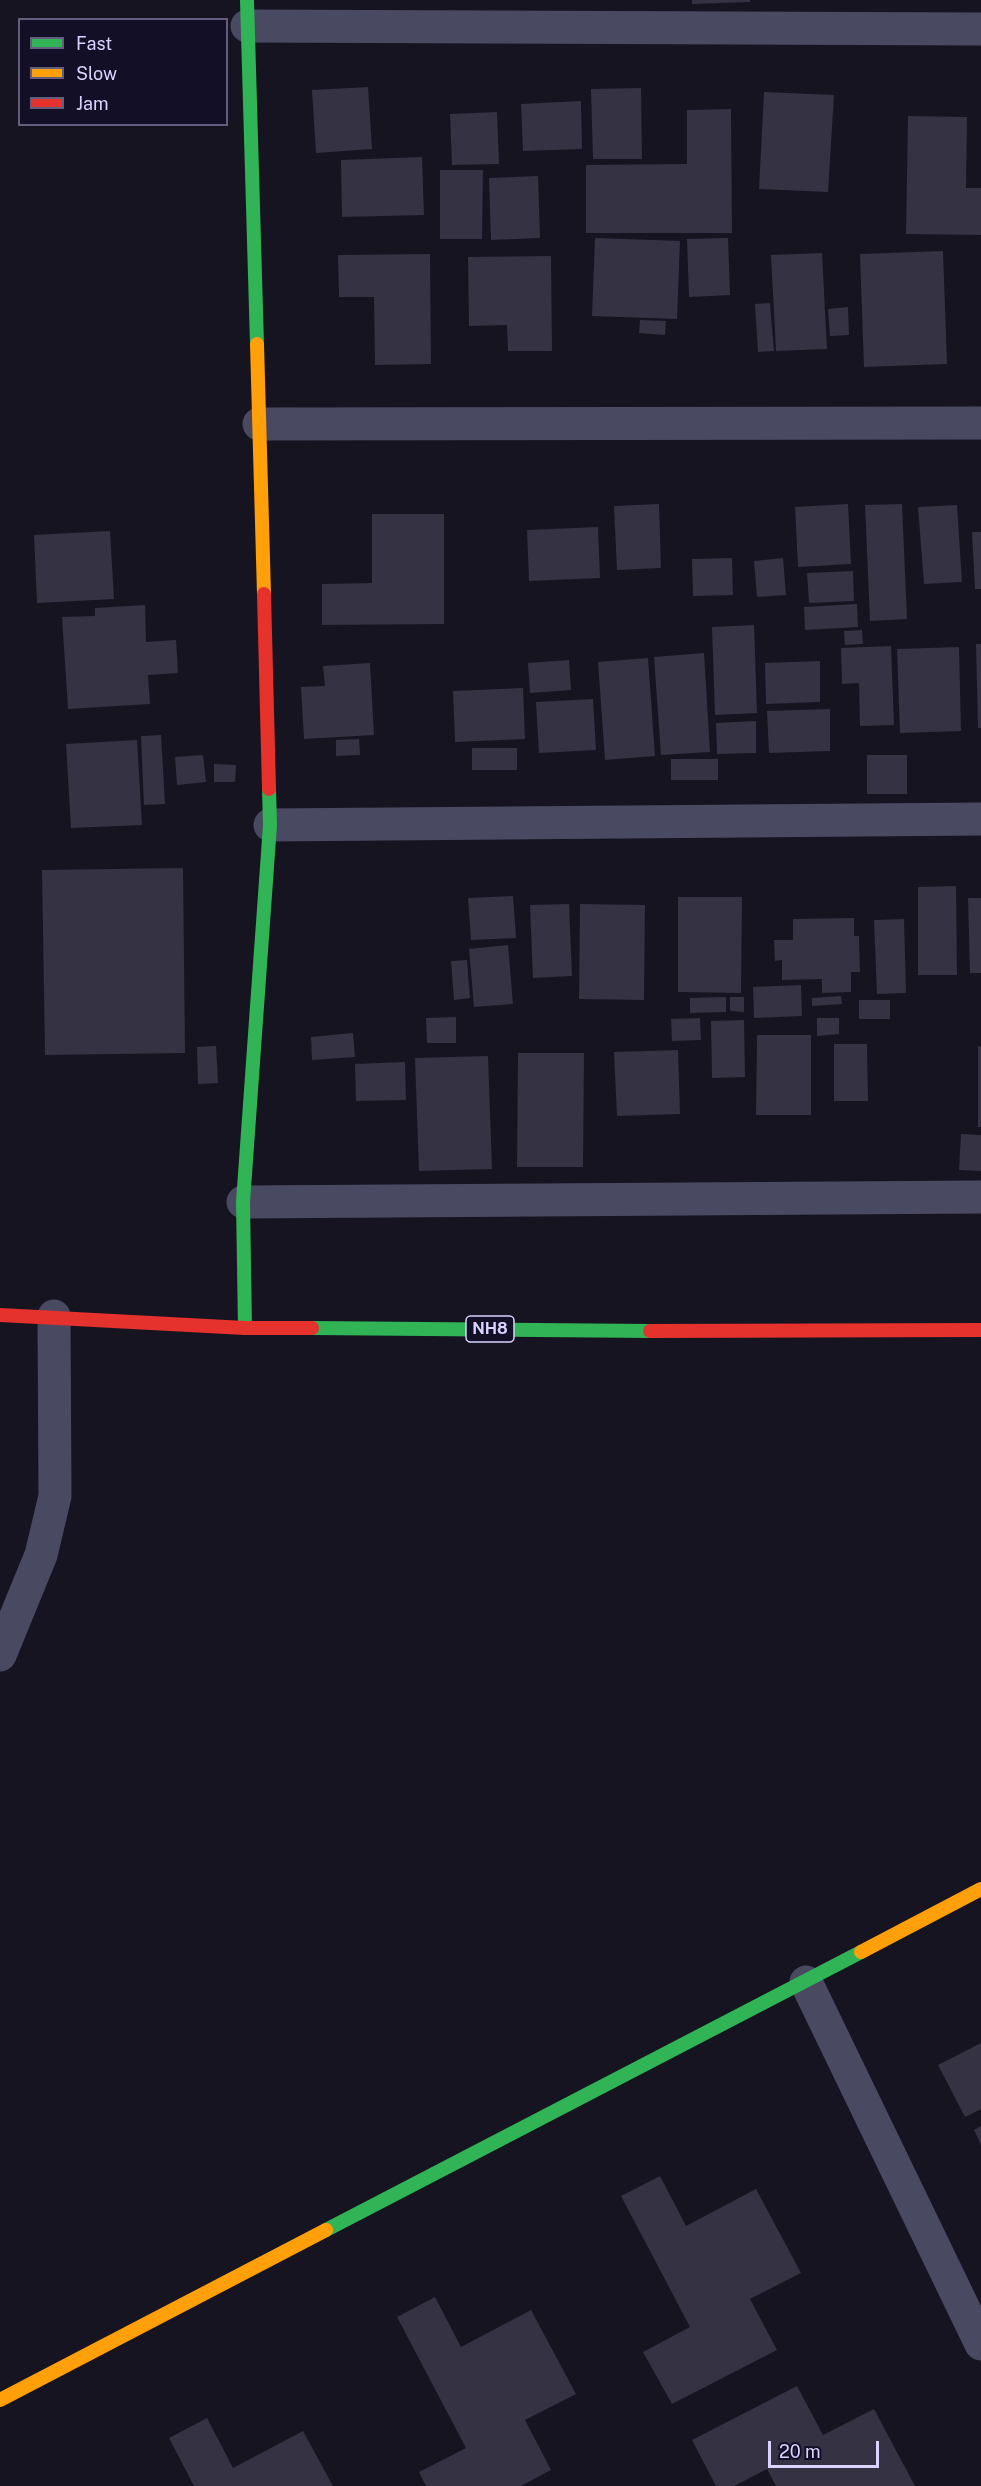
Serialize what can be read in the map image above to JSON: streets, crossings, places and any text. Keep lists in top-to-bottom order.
{
  "streets": {
    "main road": ["NH8"]
  },
  "legend": ["Fast", "Slow", "Jam"],
  "scale_bar": "20 m"
}
